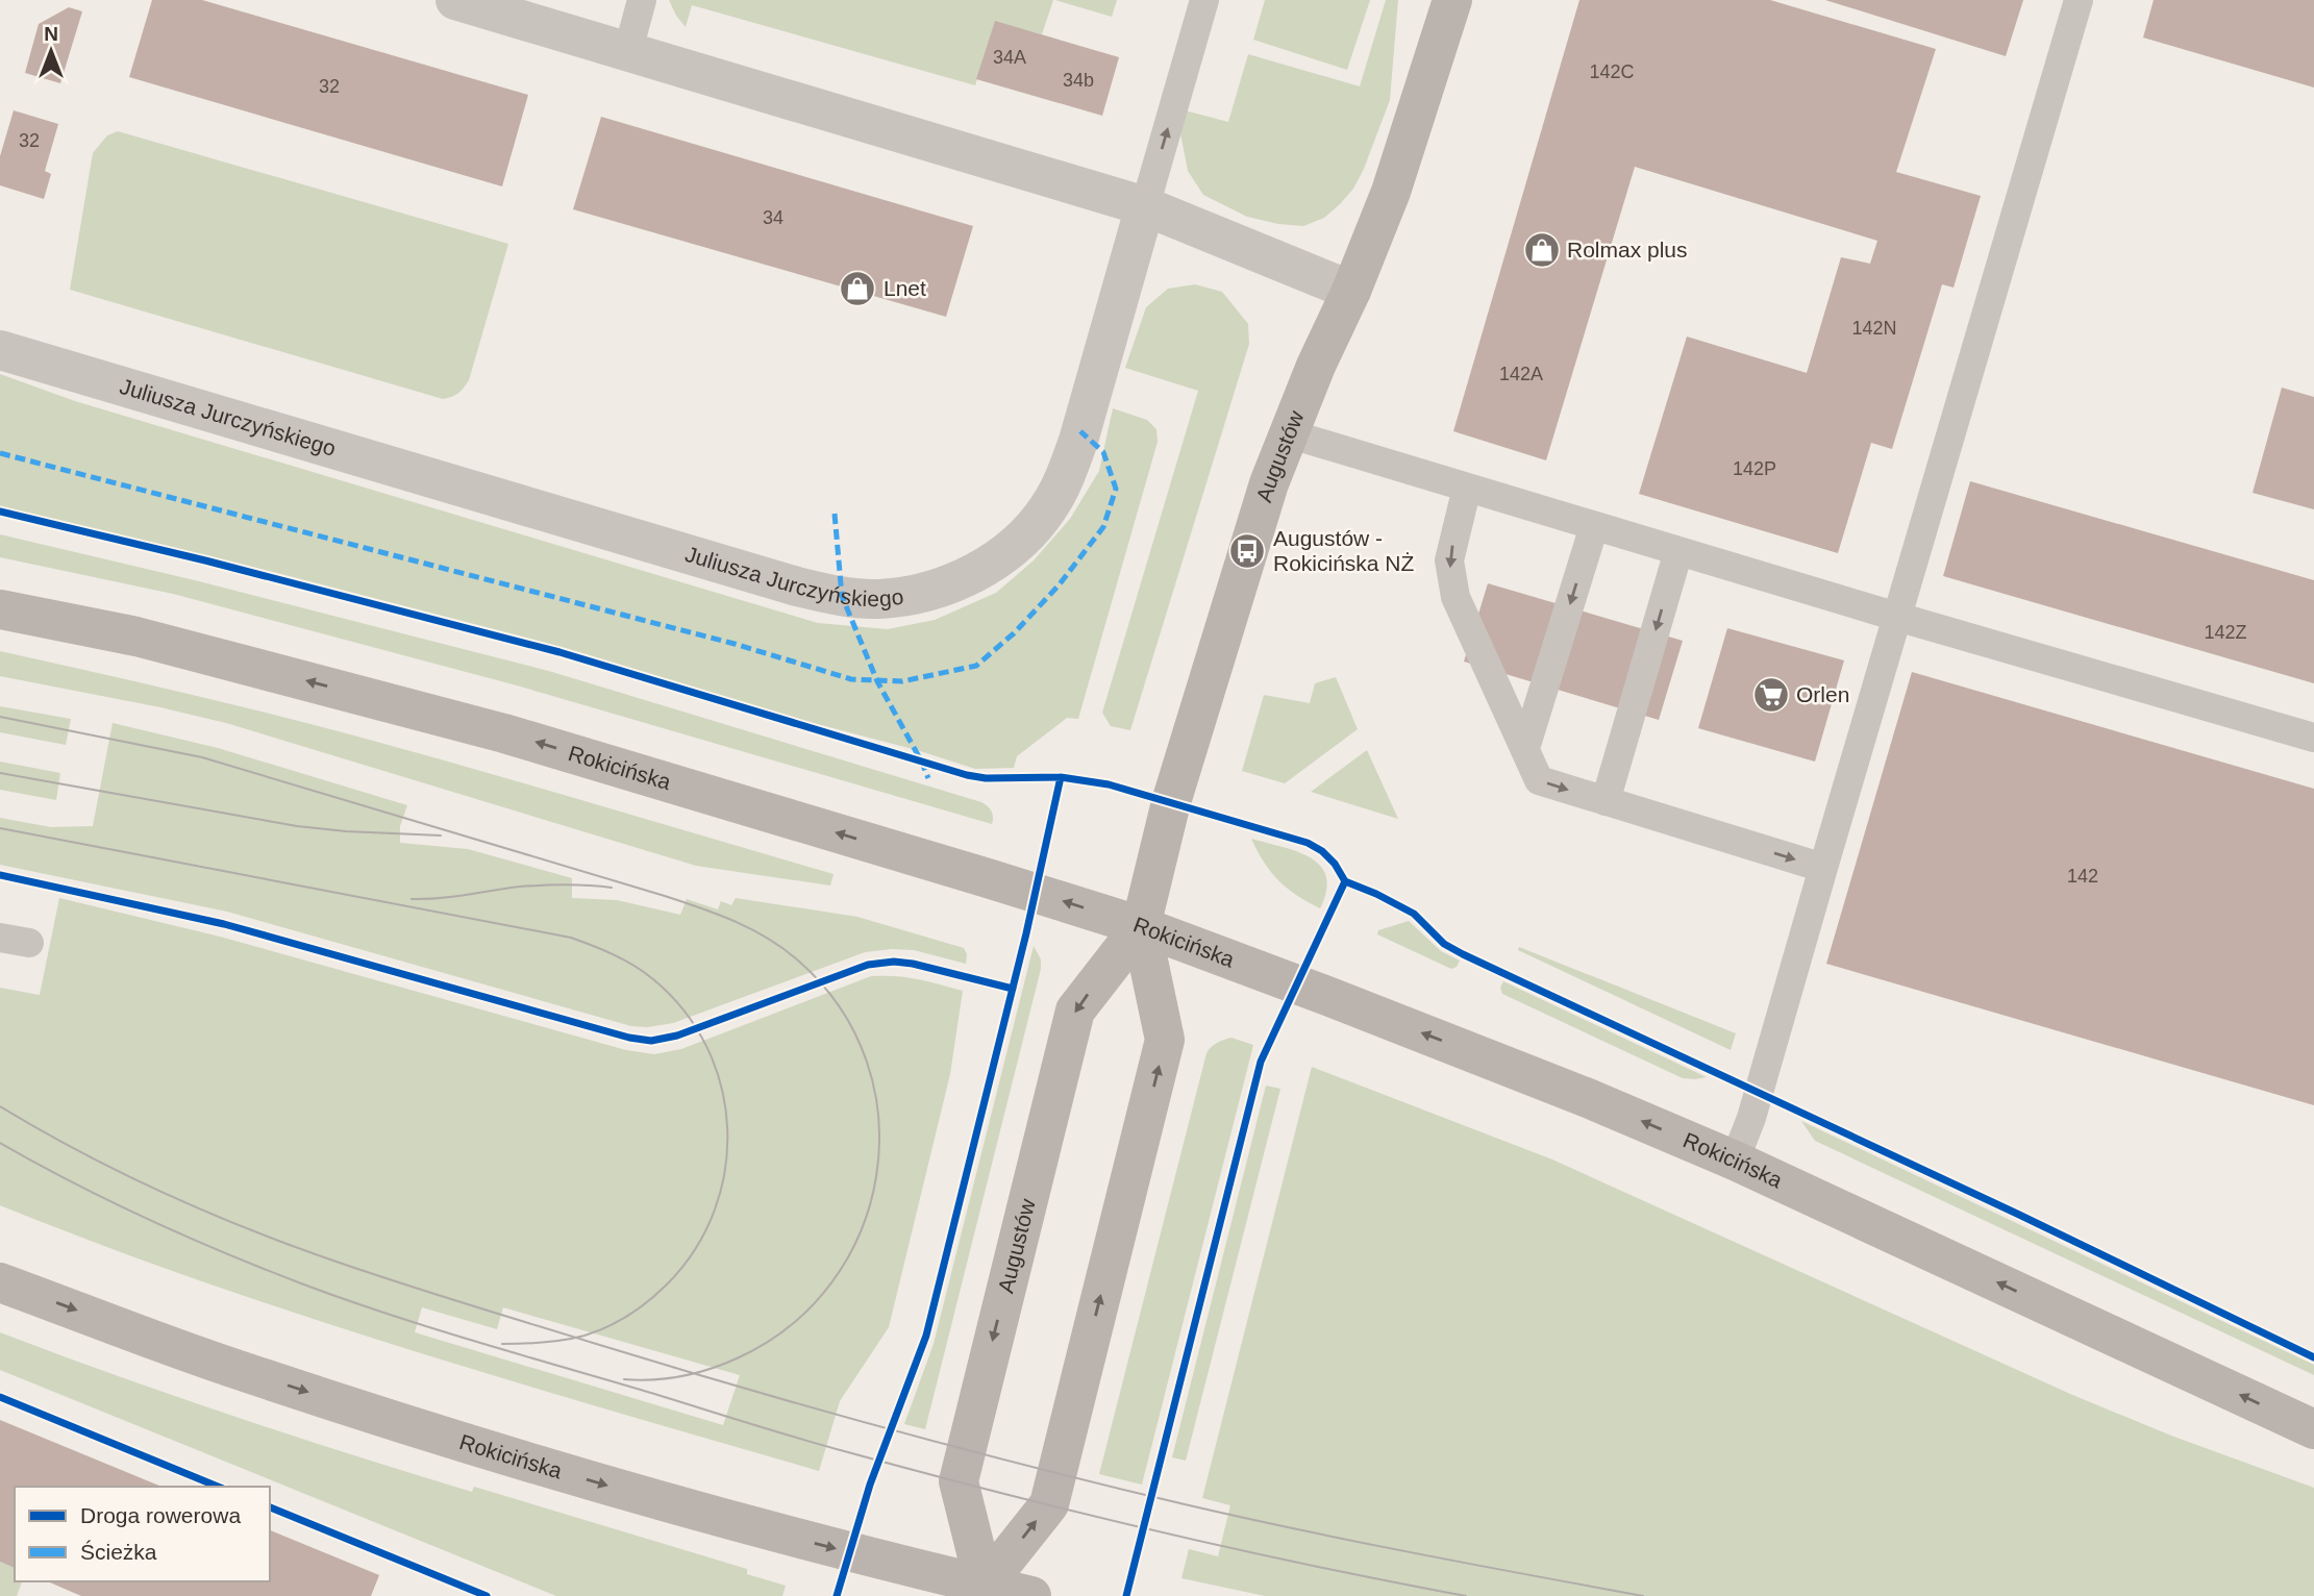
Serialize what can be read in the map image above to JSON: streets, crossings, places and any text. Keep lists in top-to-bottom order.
{
  "streets": {
    "main road": ["Augustów", "Rokicińska"],
    "street": ["Juliusza Jurczyńskiego"]
  },
  "crossings": [
    ["Augustów", "Rokicińska"]
  ],
  "places": {
    "shop": ["Rolmax plus", "Lnet"],
    "bus stop": ["Augustów - Rokicińska NŻ"],
    "supermarket": ["Orlen"]
  },
  "house_numbers": [
    "34A",
    "142C",
    "34b",
    "32",
    "32",
    "34",
    "142N",
    "142A",
    "142P",
    "142Z",
    "142"
  ],
  "legend": ["Droga rowerowa", "Ścieżka"],
  "north": "top"
}
